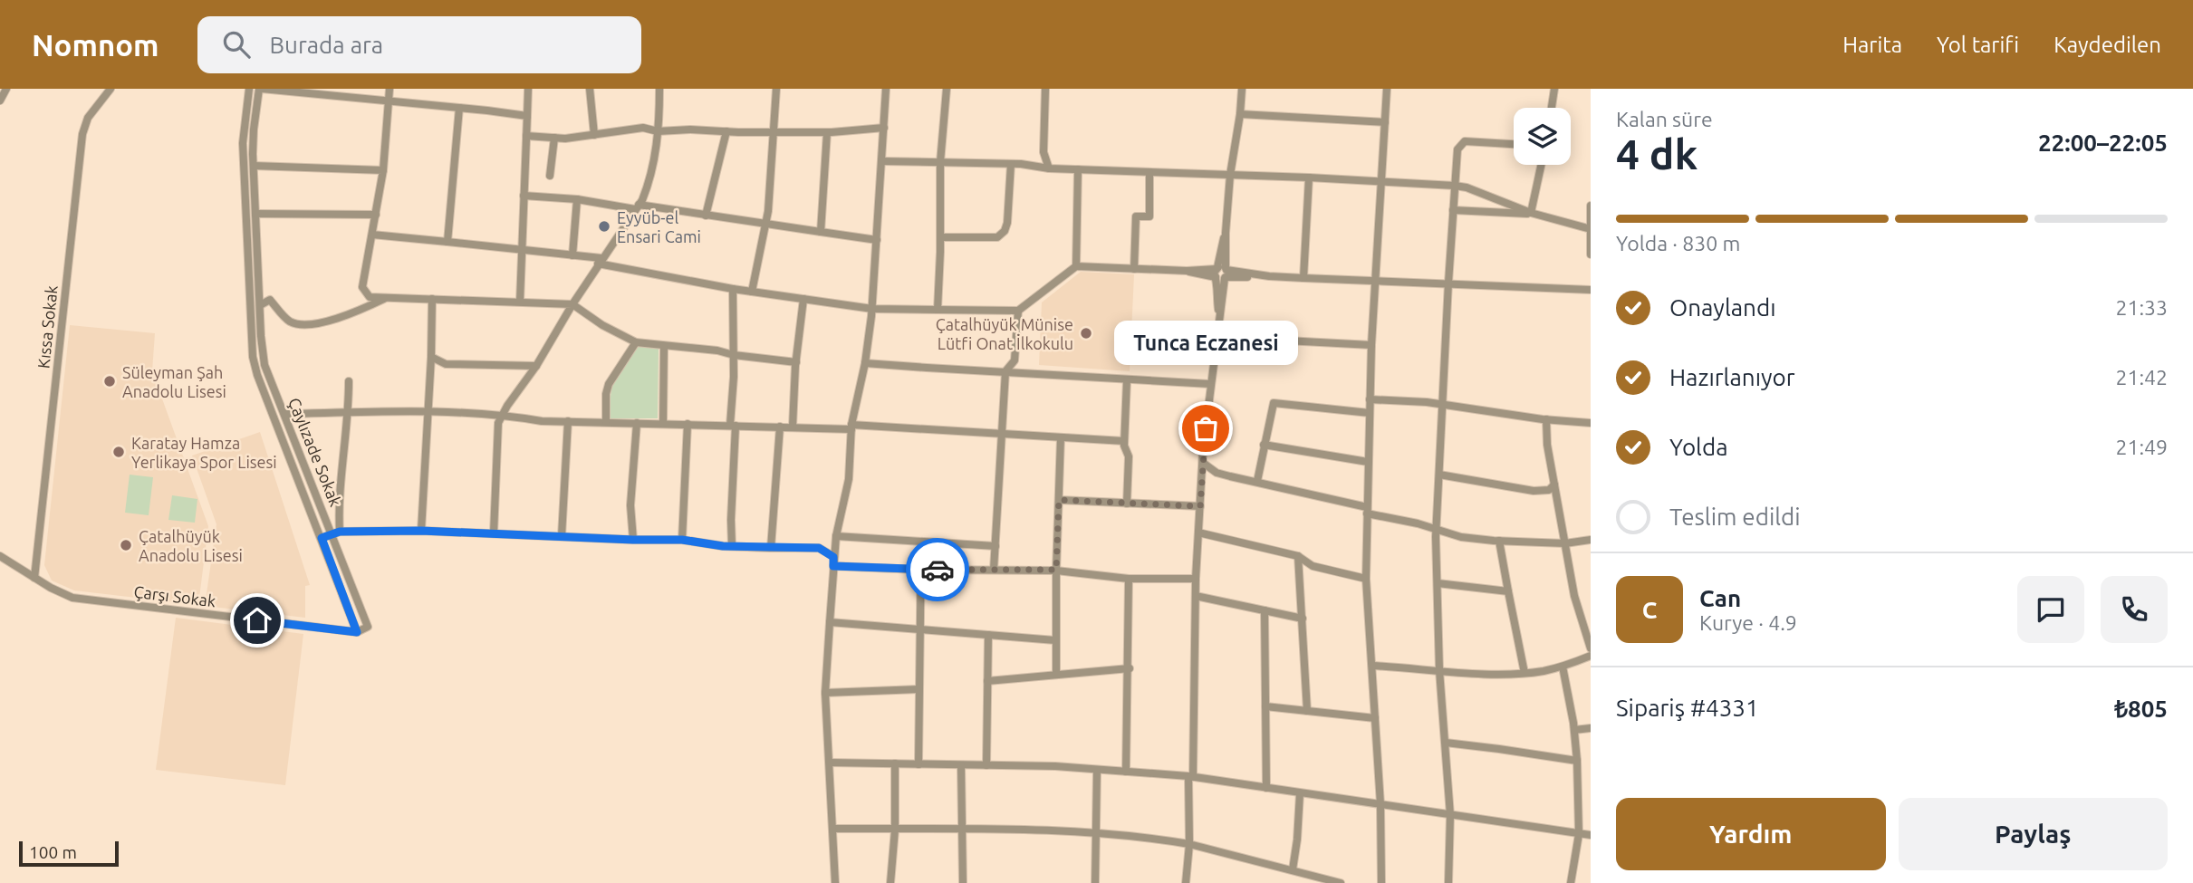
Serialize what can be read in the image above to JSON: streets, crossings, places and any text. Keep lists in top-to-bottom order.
{
  "streets": {
    "street": ["Kıssa Sokak", "Çaylızade Sokak", "Çarşı Sokak"]
  },
  "crossings": [
    ["Kıssa Sokak", "Çarşı Sokak"],
    ["Çaylızade Sokak", "Çarşı Sokak"]
  ],
  "places": [
    "Eyyüb-el Ensari Cami",
    "Çatalhüyük Münise Lütfi Onat İlkokulu",
    "Süleyman Şah Anadolu Lisesi",
    "Tunca Eczanesi",
    "Karatay Hamza Yerlikaya Spor Lisesi",
    "Çatalhüyük Anadolu Lisesi"
  ],
  "scale_bar": "100 m",
  "page": {
    "header": "Nomnom",
    "search": "Burada ara",
    "nav": ["Harita", "Yol tarifi", "Kaydedilen"],
    "heading": ["4 dk", "Kalan süre", "22:00–22:05"],
    "panel": [
      "Can",
      "Kurye · 4.9",
      "Sipariş #4331",
      "₺805"
    ],
    "bar": "Yolda · 830 m",
    "list": [
      ["Onaylandı", "21:33"],
      ["Hazırlanıyor", "21:42"],
      ["Yolda", "21:49"],
      "Teslim edildi"
    ],
    "bubble": "Tunca Eczanesi",
    "round": "C",
    "buttons": ["Yardım", "Paylaş"],
    "scale": "100 m"
  }
}
